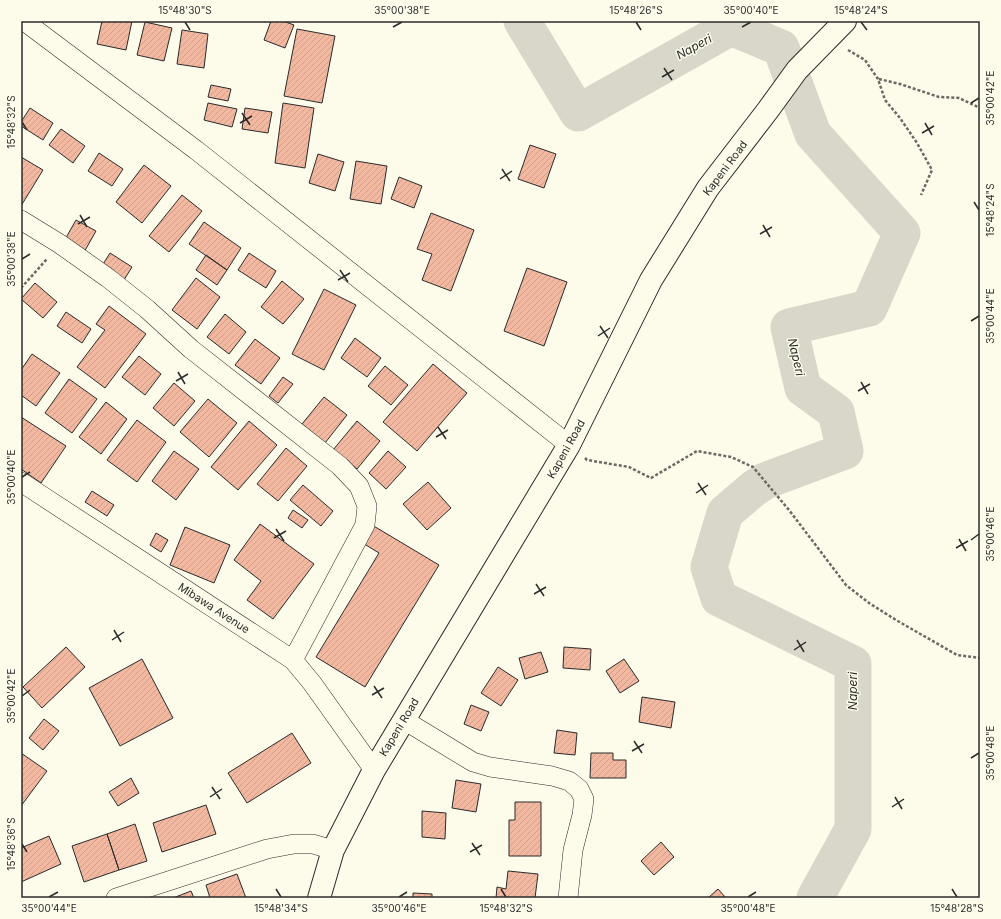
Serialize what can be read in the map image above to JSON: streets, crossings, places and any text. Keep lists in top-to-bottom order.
{
  "streets": {
    "main road": ["Kapeni Road"],
    "street": ["Mibawa Avenue"]
  },
  "crossings": [
    ["Kapeni Road", "Mibawa Avenue"]
  ],
  "water": ["Naperi"],
  "coordinates": [
    "15°48'30\"S",
    "35°00'38\"E",
    "15°48'26\"S",
    "35°00'40\"E",
    "15°48'24\"S",
    "35°00'42\"E",
    "15°48'32\"S",
    "35°00'44\"E",
    "35°00'46\"E",
    "35°00'48\"E",
    "15°48'36\"S",
    "15°48'34\"S",
    "15°48'28\"S"
  ]
}
